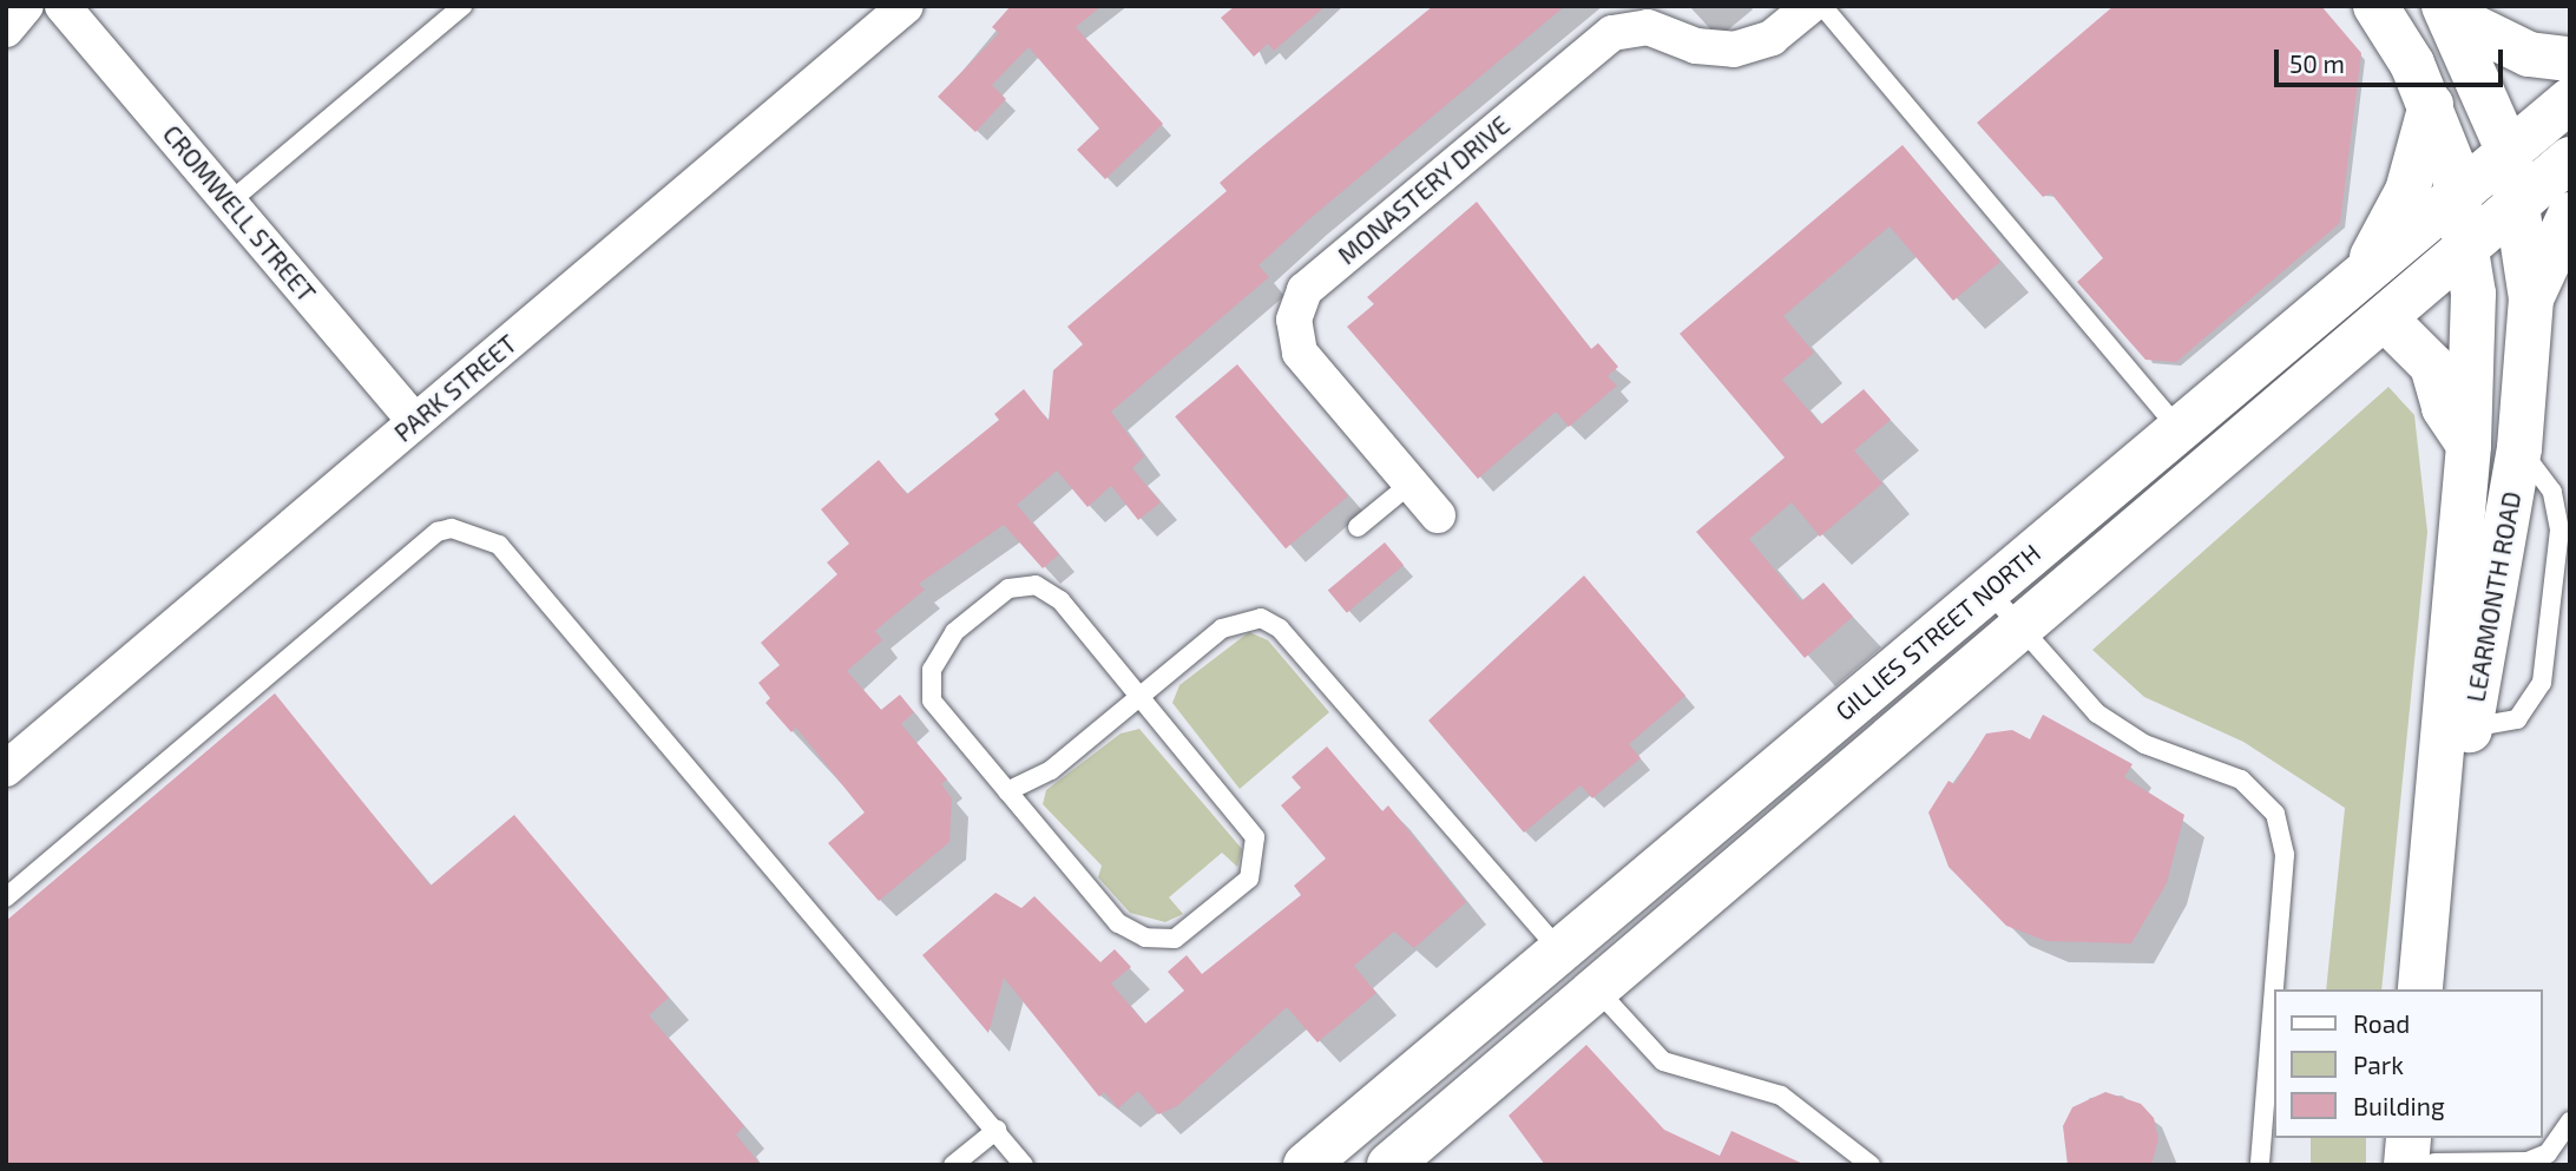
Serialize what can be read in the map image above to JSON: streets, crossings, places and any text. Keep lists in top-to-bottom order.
{
  "streets": {
    "main road": ["LEARMONTH ROAD", "GILLIES STREET NORTH"],
    "street": ["MONASTERY DRIVE", "CROMWELL STREET", "PARK STREET"]
  },
  "crossings": [
    ["CROMWELL STREET", "PARK STREET"],
    ["LEARMONTH ROAD", "GILLIES STREET NORTH"]
  ],
  "legend": ["Road", "Park", "Building"],
  "scale_bar": "50 m"
}
